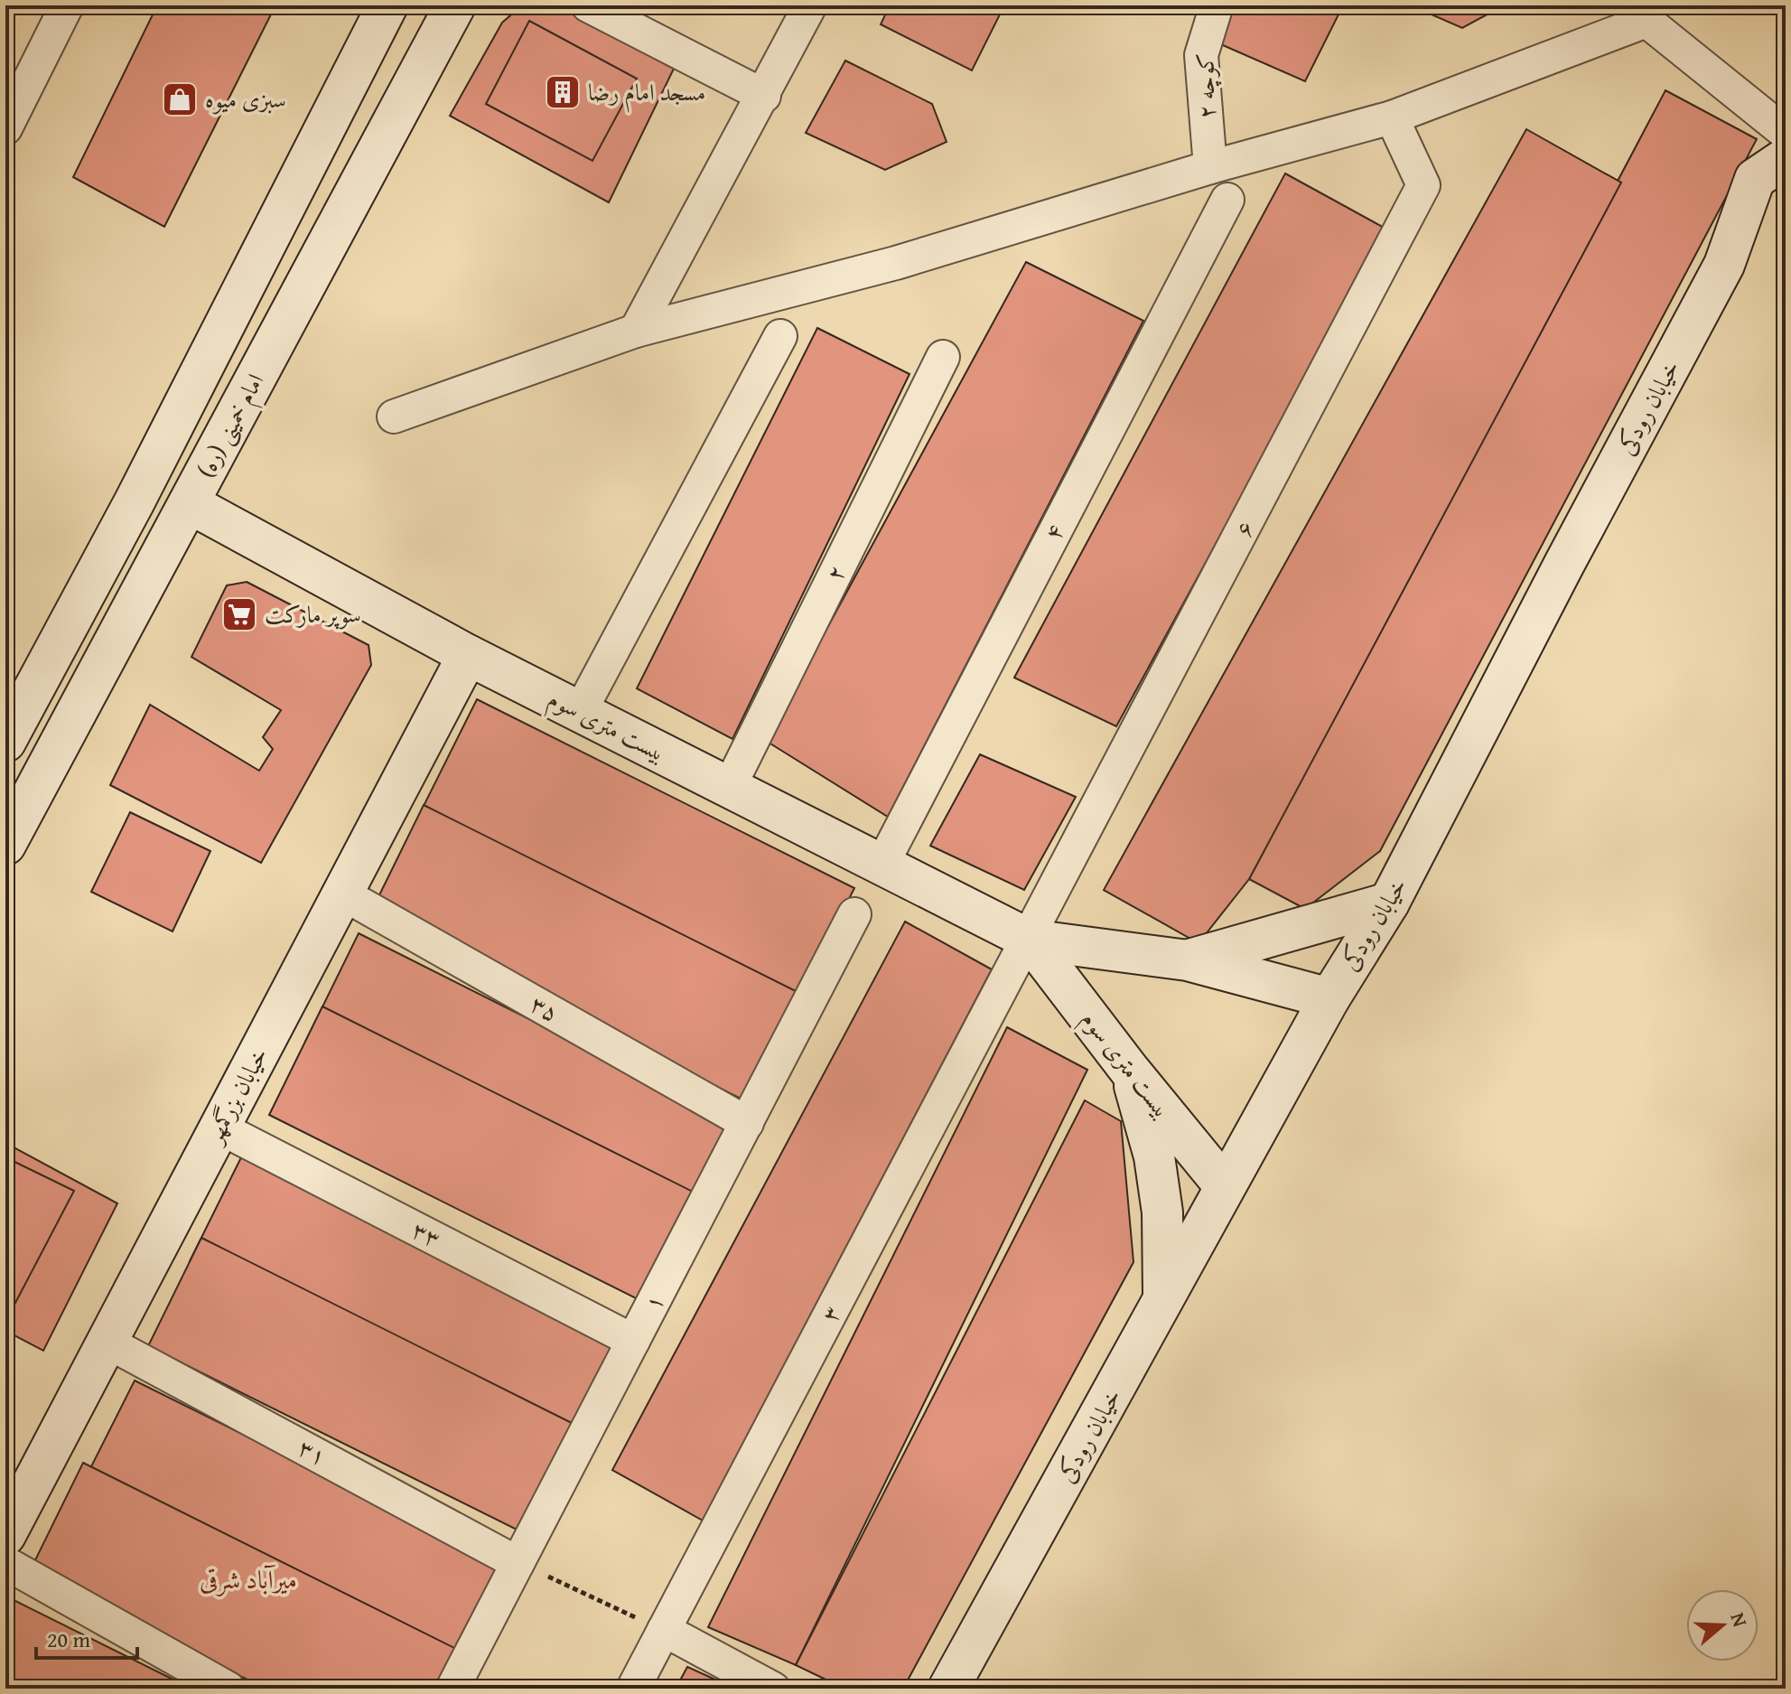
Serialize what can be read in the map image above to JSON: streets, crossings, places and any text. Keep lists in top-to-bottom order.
{
  "streets": {
    "main road": [
      "خیابان رودکی",
      "امام خمینی (ره)",
      "بیست متری سوم",
      "خیابان بزرگمهر"
    ],
    "street": [
      "کوچه ۲",
      "۶",
      "۴",
      "۲",
      "۳۵",
      "۳۳",
      "۱",
      "۳",
      "۳۱"
    ]
  },
  "crossings": [
    ["خیابان رودکی", "بیست متری سوم"],
    ["امام خمینی (ره)", "بیست متری سوم"],
    ["۶", "بیست متری سوم"],
    ["۶", "۳"],
    ["۴", "بیست متری سوم"],
    ["۲", "بیست متری سوم"],
    ["بیست متری سوم", "خیابان بزرگمهر"],
    ["بیست متری سوم", "۳"],
    ["۳۵", "خیابان بزرگمهر"],
    ["۳۵", "۱"],
    ["خیابان بزرگمهر", "۳۳"],
    ["خیابان بزرگمهر", "۳۱"],
    ["۳۳", "۱"],
    ["۱", "۳۱"]
  ],
  "districts": ["میرآباد شرقی"],
  "places": {
    "building": ["مسجد امام رضا"],
    "shop": ["سبزی میوه"],
    "supermarket": ["سوپر مارکت"]
  },
  "scale_bar": "20 m",
  "north": "right"
}
